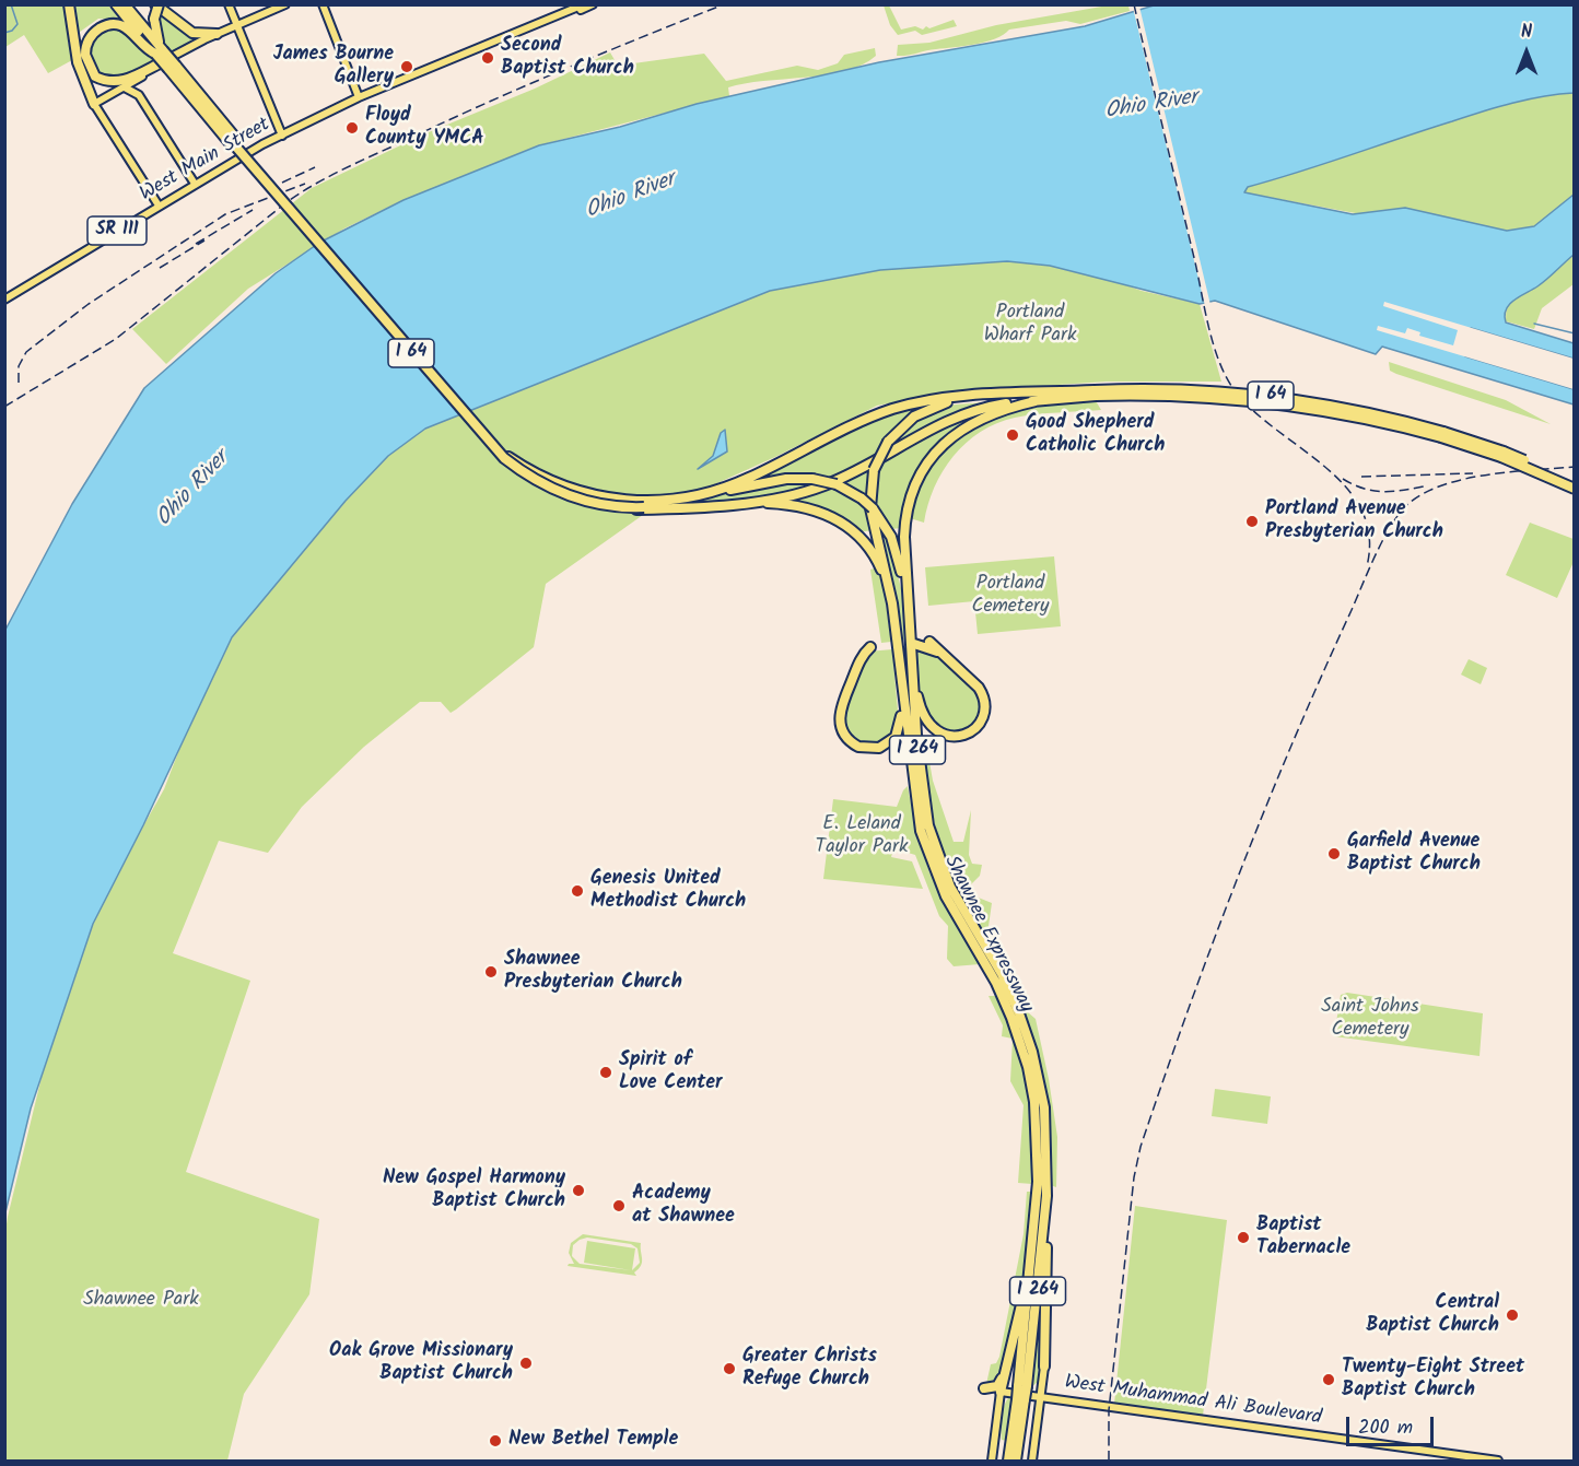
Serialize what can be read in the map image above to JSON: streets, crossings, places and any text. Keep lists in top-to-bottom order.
{
  "streets": {
    "highway": ["I 64", "I 264", "Shawnee Expressway"],
    "main road": ["West Main Street", "SR 111", "West Muhammad Ali Boulevard"]
  },
  "crossings": [
    ["I 64", "Shawnee Expressway"],
    ["Shawnee Expressway", "West Muhammad Ali Boulevard"]
  ],
  "water": ["Ohio River"],
  "parks": [
    "Portland Wharf Park",
    "Portland Cemetery",
    "E. Leland Taylor Park",
    "Saint Johns Cemetery",
    "Shawnee Park"
  ],
  "places": [
    "Second Baptist Church",
    "James Bourne Gallery",
    "Floyd County YMCA",
    "Good Shepherd Catholic Church",
    "Portland Avenue Presbyterian Church",
    "Garfield Avenue Baptist Church",
    "Genesis United Methodist Church",
    "Shawnee Presbyterian Church",
    "Spirit of Love Center",
    "New Gospel Harmony Baptist Church",
    "Academy at Shawnee",
    "Baptist Tabernacle",
    "Central Baptist Church",
    "Oak Grove Missionary Baptist Church",
    "Greater Christs Refuge Church",
    "Twenty-Eight Street Baptist Church",
    "New Bethel Temple"
  ],
  "scale_bar": "200 m",
  "north": "top"
}
